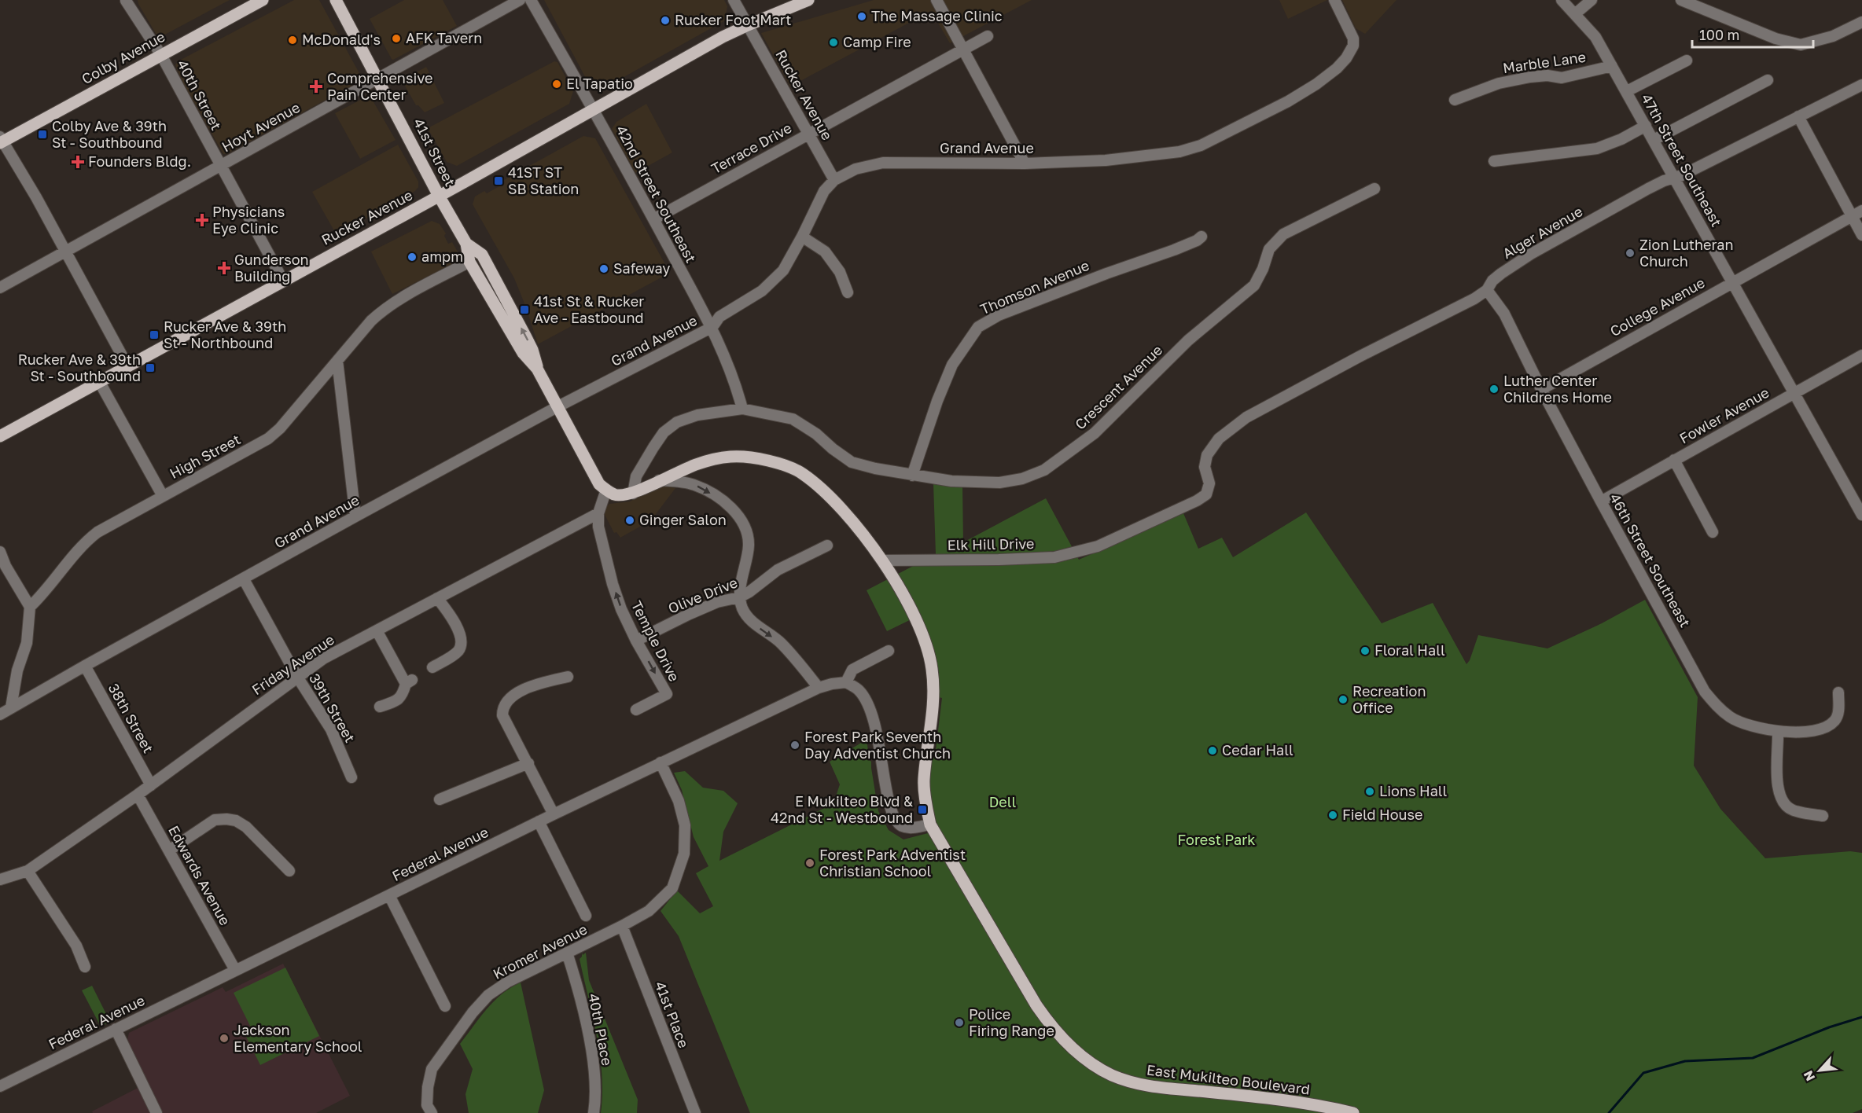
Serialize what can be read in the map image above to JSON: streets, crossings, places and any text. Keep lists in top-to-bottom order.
{
  "streets": {
    "main road": [
      "Colby Avenue",
      "Rucker Avenue",
      "41st Street",
      "East Mukilteo Boulevard"
    ],
    "street": [
      "Marble Lane",
      "40th Street",
      "Hoyt Avenue",
      "Terrace Drive",
      "Grand Avenue",
      "47th Street Southeast",
      "42nd Street Southeast",
      "Alger Avenue",
      "Thomson Avenue",
      "College Avenue",
      "Crescent Avenue",
      "Fowler Avenue",
      "High Street",
      "Elk Hill Drive",
      "46th Street Southeast",
      "Olive Drive",
      "Temple Drive",
      "Friday Avenue",
      "39th Street",
      "38th Street",
      "Federal Avenue",
      "Edwards Avenue",
      "Kromer Avenue",
      "41st Place",
      "40th Place"
    ]
  },
  "crossings": [
    ["Colby Avenue", "40th Street"],
    ["Marble Lane", "47th Street Southeast"],
    ["40th Street", "Rucker Avenue"],
    ["40th Street", "Hoyt Avenue"],
    ["Rucker Avenue", "Terrace Drive"],
    ["Rucker Avenue", "Grand Avenue"],
    ["Rucker Avenue", "41st Street"],
    ["Rucker Avenue", "42nd Street Southeast"],
    ["Hoyt Avenue", "41st Street"],
    ["Terrace Drive", "42nd Street Southeast"],
    ["Grand Avenue", "41st Street"],
    ["Grand Avenue", "42nd Street Southeast"],
    ["Grand Avenue", "39th Street"],
    ["Grand Avenue", "38th Street"],
    ["41st Street", "High Street"],
    ["47th Street Southeast", "Alger Avenue"],
    ["47th Street Southeast", "College Avenue"],
    ["47th Street Southeast", "Fowler Avenue"],
    ["42nd Street Southeast", "Crescent Avenue"],
    ["Alger Avenue", "Elk Hill Drive"],
    ["Alger Avenue", "46th Street Southeast"],
    ["Thomson Avenue", "Crescent Avenue"],
    ["College Avenue", "46th Street Southeast"],
    ["Crescent Avenue", "East Mukilteo Boulevard"],
    ["Fowler Avenue", "46th Street Southeast"],
    ["Elk Hill Drive", "East Mukilteo Boulevard"],
    ["Olive Drive", "Temple Drive"],
    ["Temple Drive", "Friday Avenue"],
    ["Friday Avenue", "39th Street"],
    ["Friday Avenue", "38th Street"],
    ["Friday Avenue", "Edwards Avenue"],
    ["Federal Avenue", "Edwards Avenue"],
    ["Federal Avenue", "Kromer Avenue"],
    ["Kromer Avenue", "41st Place"],
    ["Kromer Avenue", "40th Place"]
  ],
  "parks": ["Dell", "Forest Park"],
  "places": {
    "other": [
      "The Massage Clinic",
      "Rucker Foot Mart",
      "AFK Tavern",
      "McDonald's",
      "Camp Fire",
      "El Tapatio",
      "Zion Lutheran Church",
      "ampm",
      "Safeway",
      "Luther Center Childrens Home",
      "Ginger Salon",
      "Floral Hall",
      "Recreation Office",
      "Forest Park Seventh Day Adventist Church",
      "Cedar Hall",
      "Lions Hall",
      "Field House",
      "Forest Park Adventist Christian School",
      "Police Firing Range",
      "Jackson Elementary School"
    ],
    "health": [
      "Comprehensive Pain Center",
      "Founders Bldg.",
      "Physicians Eye Clinic",
      "Gunderson Building"
    ],
    "transit": [
      "Colby Ave & 39th St - Southbound",
      "41ST ST SB Station",
      "41st St & Rucker Ave - Eastbound",
      "Rucker Ave & 39th St - Northbound",
      "Rucker Ave & 39th St - Southbound",
      "E Mukilteo Blvd & 42nd St - Westbound"
    ]
  },
  "scale_bar": "100 m",
  "north": "bottom left"
}
